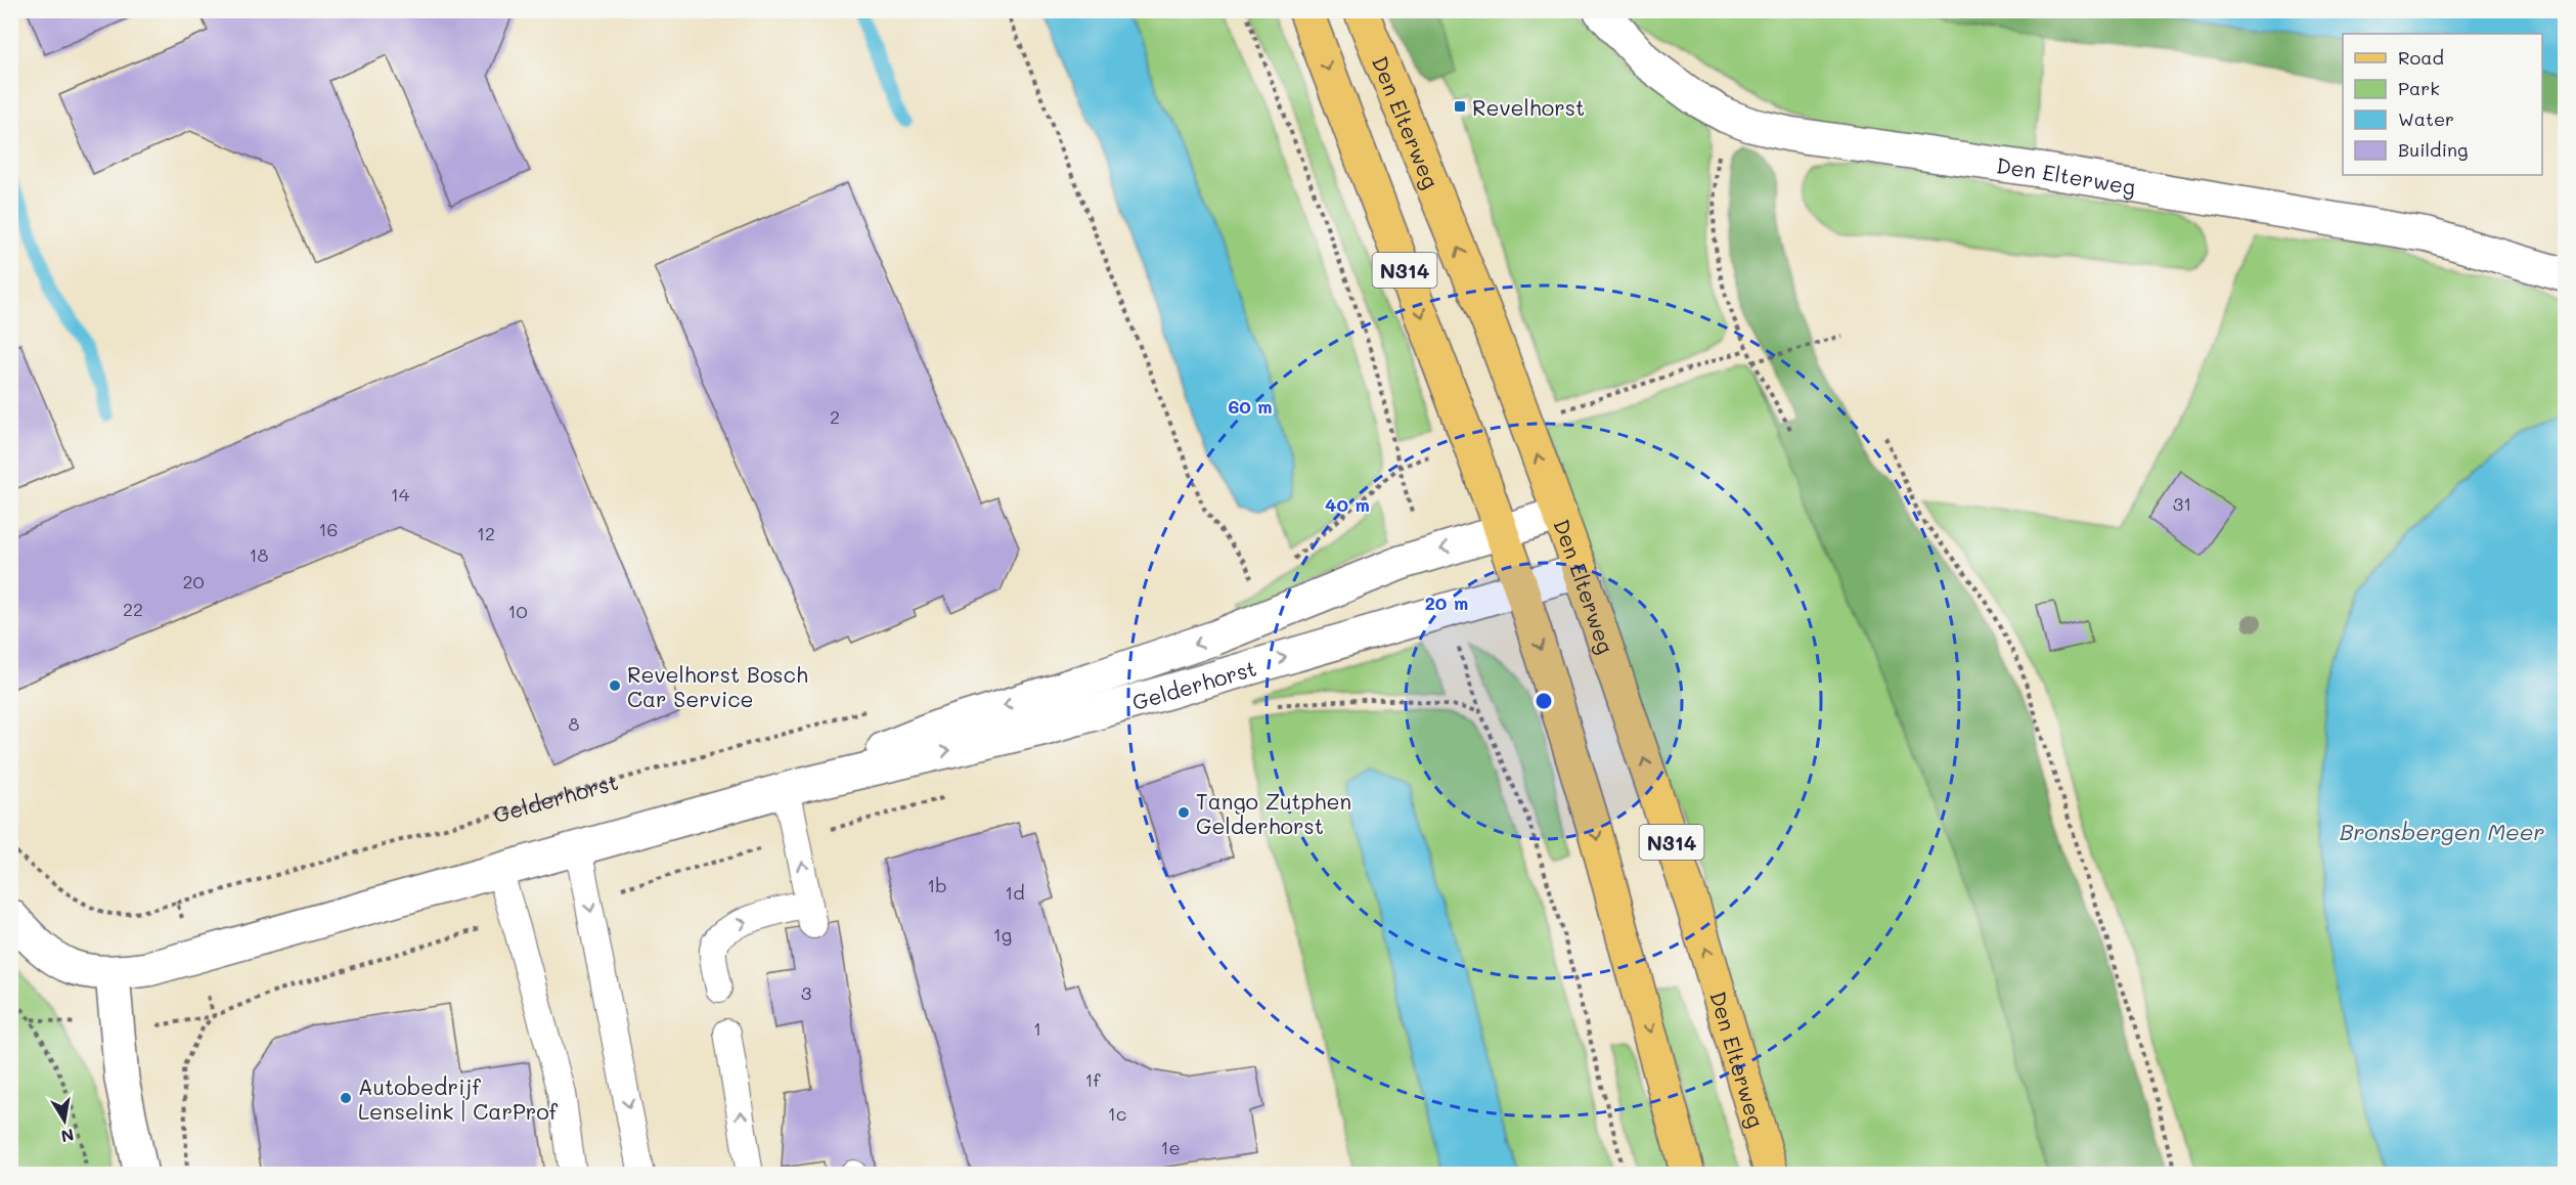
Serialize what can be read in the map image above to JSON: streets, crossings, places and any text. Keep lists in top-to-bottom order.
{
  "streets": {
    "main road": ["Den Elterweg", "N314"],
    "street": ["Gelderhorst"]
  },
  "crossings": [
    ["Den Elterweg", "Gelderhorst"],
    ["N314", "Gelderhorst"]
  ],
  "water": ["Bronsbergen Meer"],
  "places": {
    "transit": ["Revelhorst"],
    "other": ["Revelhorst Bosch Car Service", "Tango Zutphen Gelderhorst", "Autobedrijf Lenselink | CarProf"]
  },
  "house_numbers": [
    "2",
    "14",
    "31",
    "16",
    "12",
    "18",
    "20",
    "22",
    "10",
    "8",
    "1b",
    "1d",
    "1g",
    "3",
    "1",
    "1f",
    "1c",
    "1e"
  ],
  "legend": [
    "Road",
    "Park",
    "Water",
    "Building"
  ],
  "north": "bottom",
  "rings": ["60 m", "40 m", "20 m"]
}
